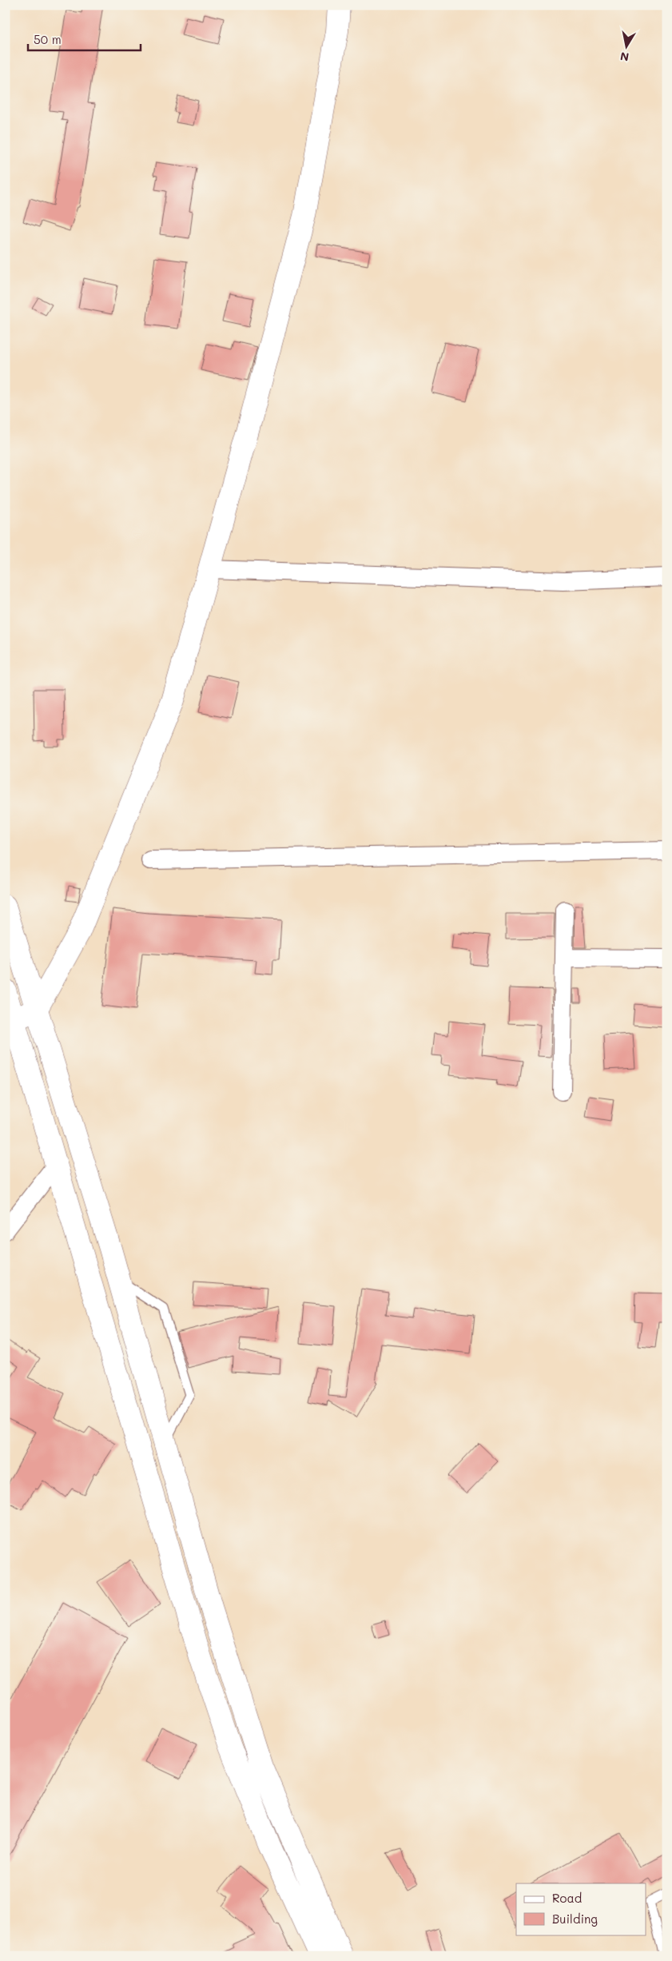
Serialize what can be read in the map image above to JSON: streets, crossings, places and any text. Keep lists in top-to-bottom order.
{
  "legend": ["Road", "Building"],
  "scale_bar": "50 m",
  "north": "bottom"
}
